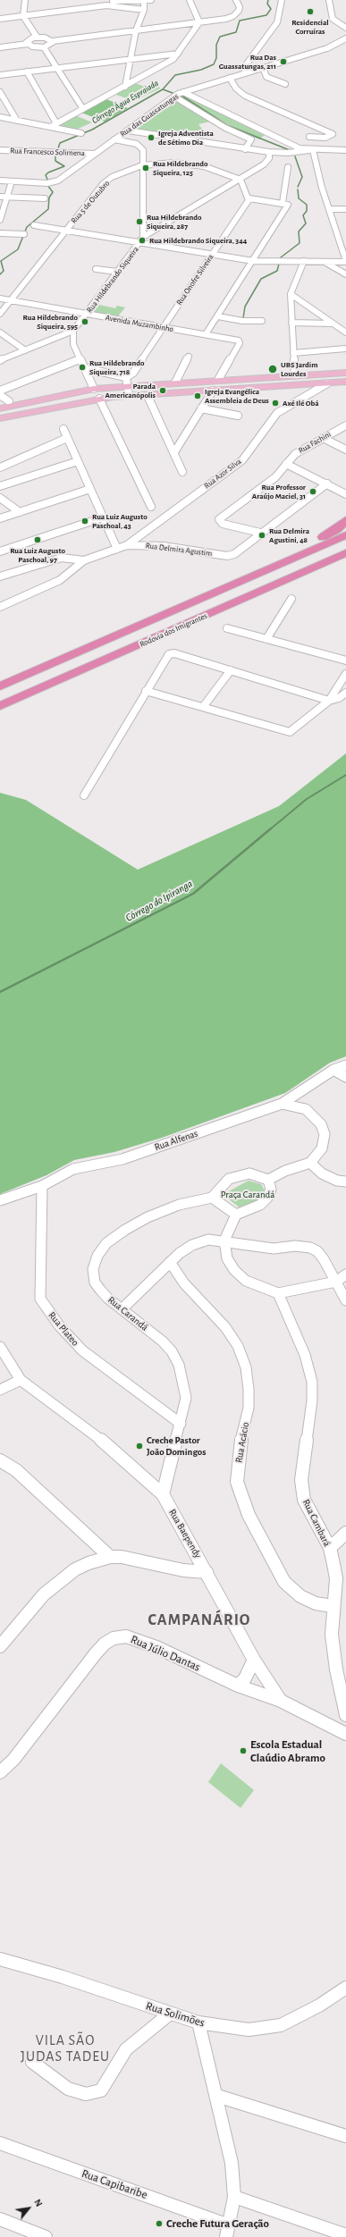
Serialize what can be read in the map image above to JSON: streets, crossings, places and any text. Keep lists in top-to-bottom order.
{
  "streets": {
    "highway": ["Rodovia dos Imigrantes"],
    "street": [
      "Rua das Guassatungas",
      "Rua Francesco Solimena",
      "Rua 5 de Outubro",
      "Rua Hildebrando Siqueira",
      "Rua Onofre Silveira",
      "Avenida Muzambinho",
      "Rua Fachini",
      "Rua Azor Silva",
      "Rua Delmira Agustim",
      "Rua Alfenas",
      "Rua Carandá",
      "Rua Plateo",
      "Rua Acácio",
      "Rua Cambará",
      "Rua Baependy",
      "Rua Júlio Dantas",
      "Rua Solimões",
      "Rua Capibaribe"
    ]
  },
  "crossings": [
    ["Rua das Guassatungas", "Rua Francesco Solimena"],
    ["Rua das Guassatungas", "Rua Hildebrando Siqueira"],
    ["Rua 5 de Outubro", "Rua Hildebrando Siqueira"],
    ["Rua 5 de Outubro", "Avenida Muzambinho"],
    ["Rua Hildebrando Siqueira", "Avenida Muzambinho"],
    ["Rua Onofre Silveira", "Avenida Muzambinho"],
    ["Rua Fachini", "Rua Delmira Agustim"],
    ["Rua Azor Silva", "Rua Delmira Agustim"],
    ["Rua Alfenas", "Rua Plateo"],
    ["Rua Carandá", "Rua Plateo"],
    ["Rua Carandá", "Rua Baependy"],
    ["Rua Acácio", "Rua Cambará"],
    ["Rua Baependy", "Rua Júlio Dantas"]
  ],
  "districts": ["CAMPANÁRIO", "VILA SÃO JUDAS TADEU"],
  "water": ["Córrego Água Espraiada", "Córrego do Ipiranga"],
  "parks": ["Praça Carandá"],
  "places": [
    "Residencial Corruíras",
    "Rua Das Guassatungas, 211",
    "Igreja Adventista de Sétimo Dia",
    "Rua Hildebrando Siqueira, 125",
    "Rua Hildebrando Siqueira, 287",
    "Rua Hildebrando Siqueira, 344",
    "Rua Hildebrando Siqueira, 595",
    "Rua Hildebrando Siqueira, 718",
    "UBS Jardim Lourdes",
    "Parada Americanópolis",
    "Igreja Evangélica Assembleia de Deus",
    "Axé Ilé Obá",
    "Rua Professor Araújo Maciel, 31",
    "Rua Luiz Augusto Paschoal, 43",
    "Rua Delmira Agustini, 48",
    "Rua Luiz Augusto Paschoal, 97",
    "Creche Pastor João Domingos",
    "Escola Estadual Claúdio Abramo",
    "Creche Futura Geração"
  ],
  "north": "top right"
}
